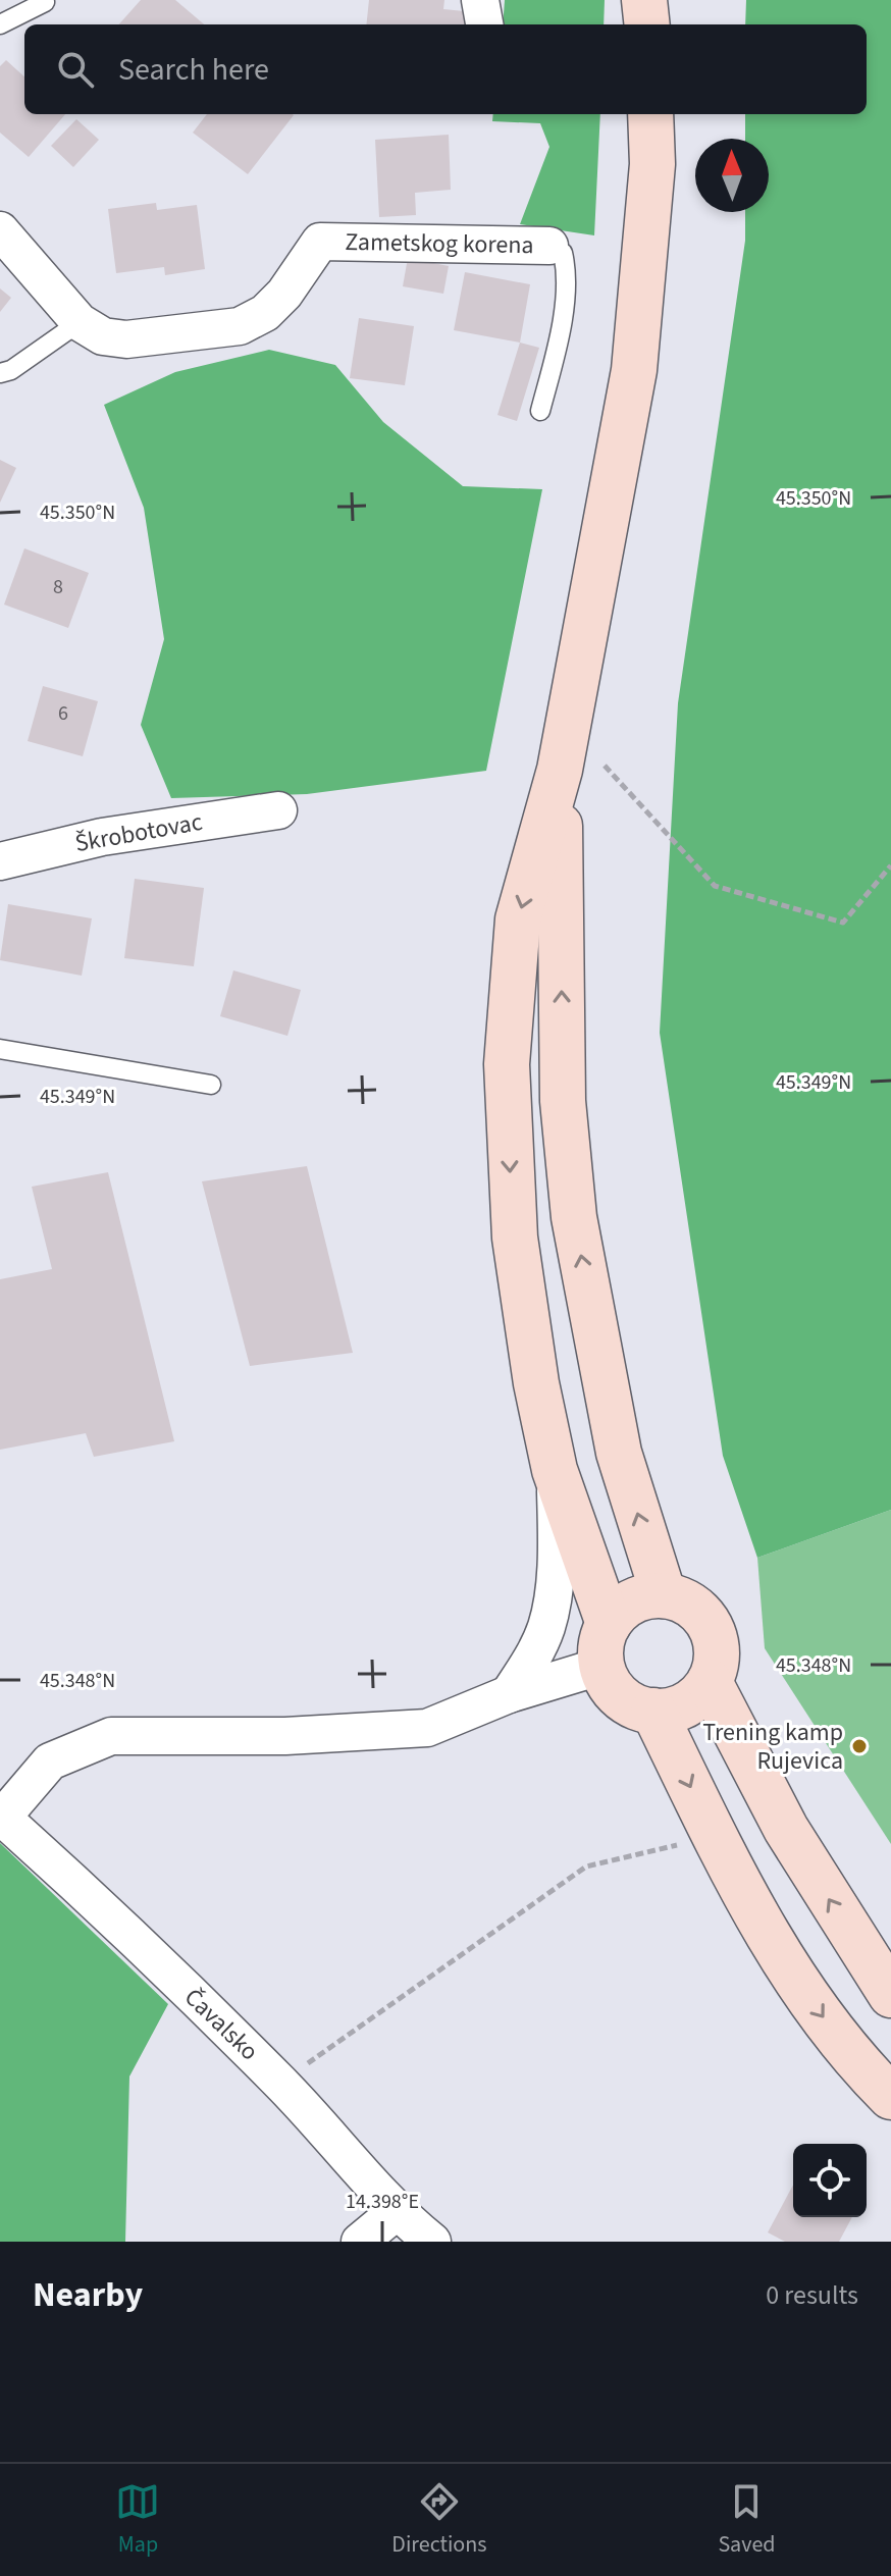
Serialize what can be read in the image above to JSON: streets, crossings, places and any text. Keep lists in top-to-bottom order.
{
  "streets": {
    "street": ["Zametskog korena", "Škrobotovac", "Čavalsko"]
  },
  "places": ["Trening kamp Rujevica"],
  "house_numbers": ["8", "6"],
  "north": "top",
  "page": {
    "search": "Search here",
    "heading": ["Nearby", "0 results"],
    "nav": ["Map", "Directions", "Saved"]
  },
  "coordinates": [
    "45.350°N",
    "45.349°N",
    "45.348°N",
    "14.398°E"
  ]
}
